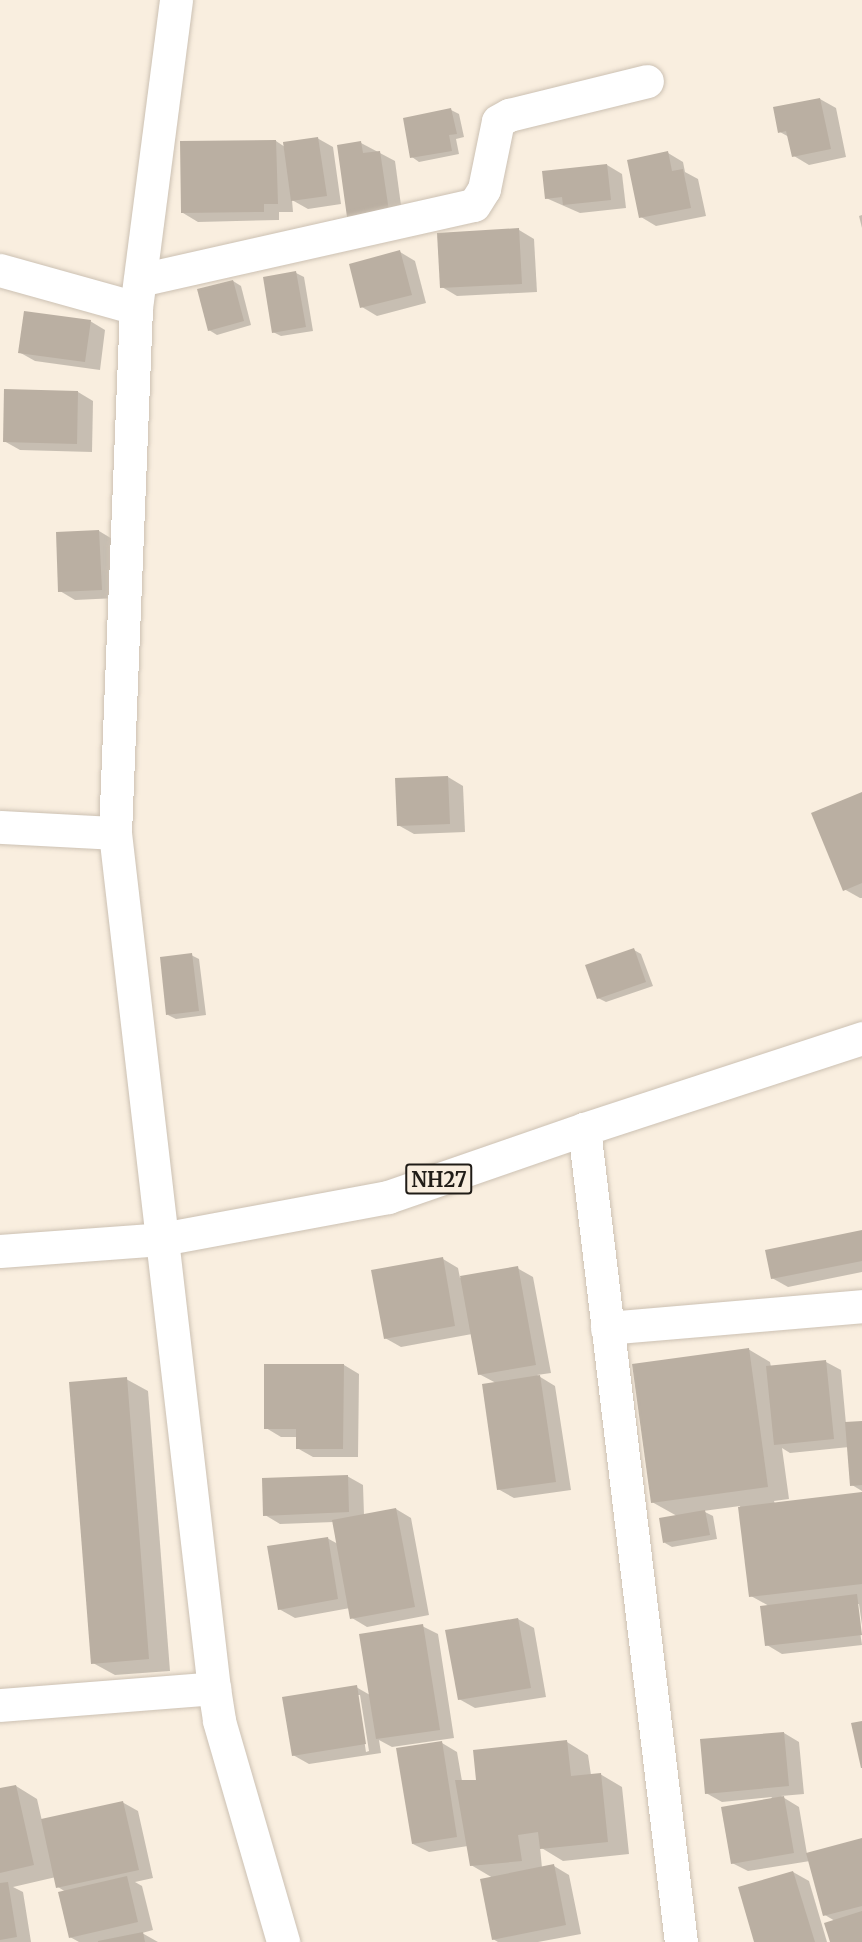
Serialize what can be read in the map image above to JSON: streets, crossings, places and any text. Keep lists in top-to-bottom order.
{
  "streets": {
    "main road": ["NH27"]
  }
}
